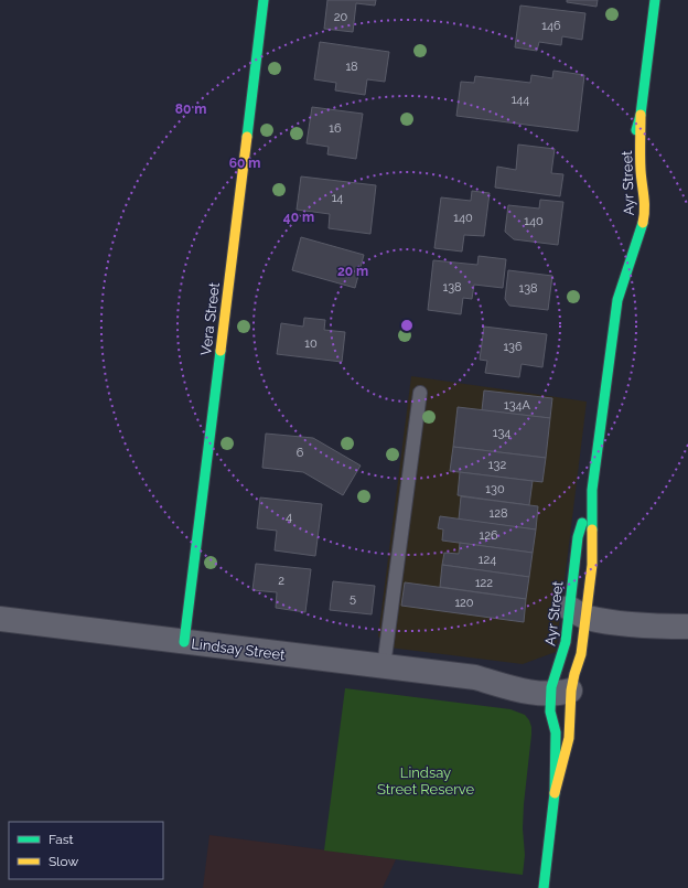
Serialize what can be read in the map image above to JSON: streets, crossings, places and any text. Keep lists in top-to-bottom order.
{
  "streets": {
    "street": ["Ayr Street", "Vera Street", "Lindsay Street"]
  },
  "crossings": [
    ["Ayr Street", "Lindsay Street"],
    ["Vera Street", "Lindsay Street"]
  ],
  "parks": ["Lindsay Street Reserve"],
  "house_numbers": [
    "20",
    "146",
    "18",
    "144",
    "16",
    "14",
    "140",
    "140",
    "138",
    "138",
    "10",
    "136",
    "134A",
    "134",
    "6",
    "132",
    "130",
    "128",
    "4",
    "126",
    "124",
    "2",
    "122",
    "5",
    "120"
  ],
  "legend": ["Fast", "Slow"],
  "rings": [
    "80 m",
    "60 m",
    "40 m",
    "20 m"
  ]
}
